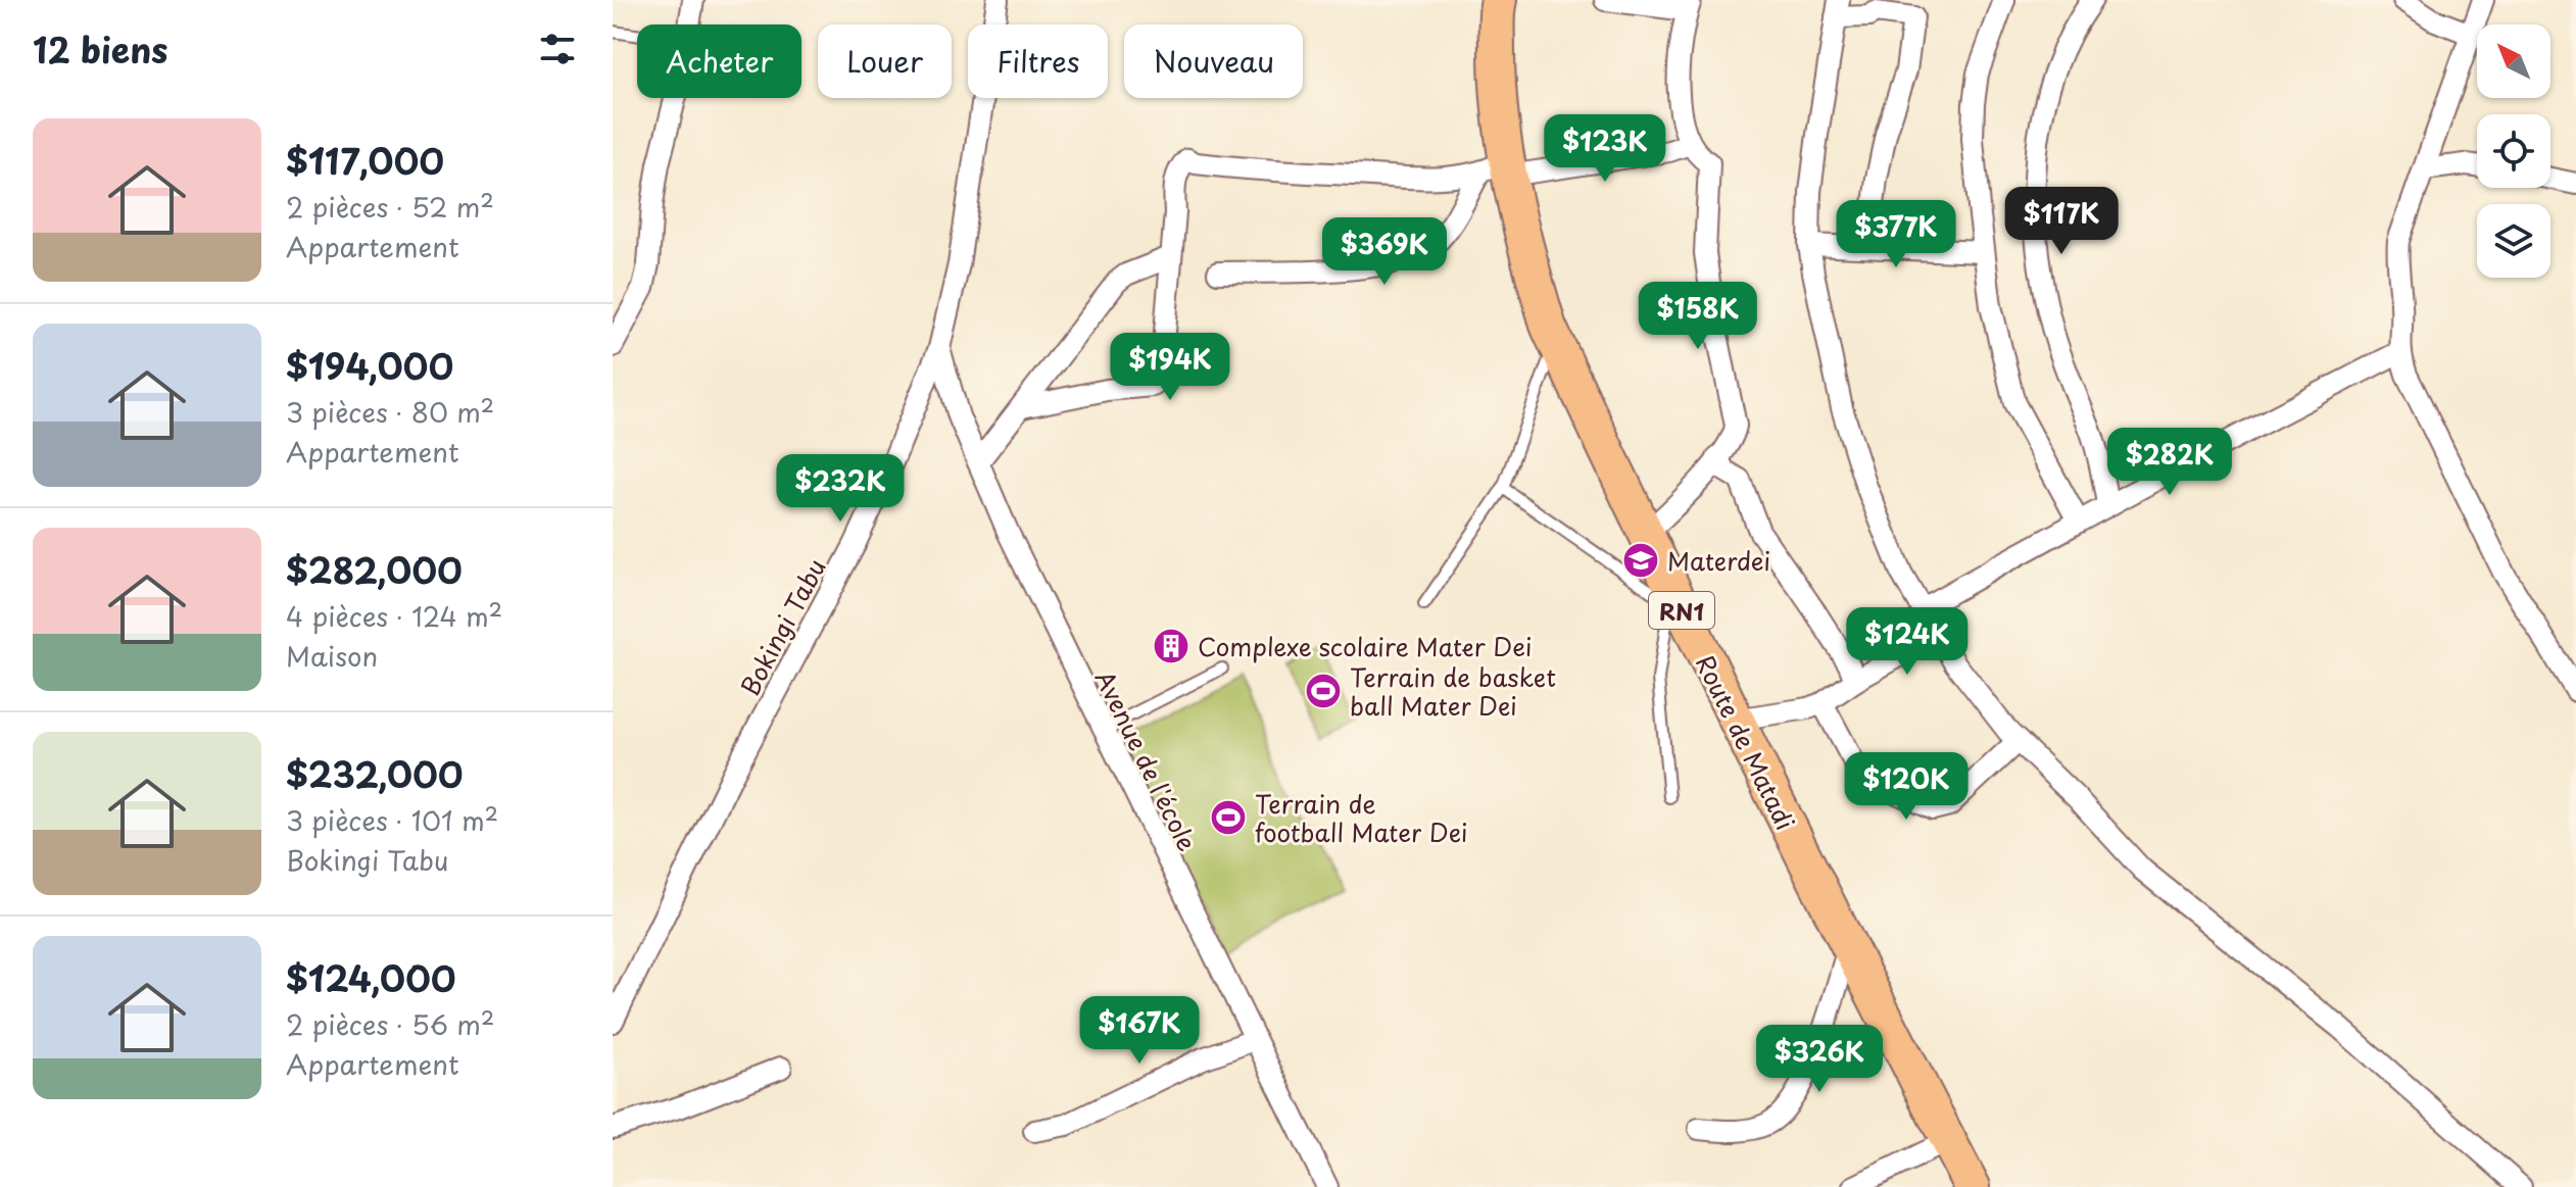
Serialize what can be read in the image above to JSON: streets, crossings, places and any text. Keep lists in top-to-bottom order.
{
  "streets": {
    "highway": ["RN1", "Route de Matadi"],
    "street": ["Bokingi Tabu", "Avenue de l'école"]
  },
  "crossings": [
    ["Bokingi Tabu", "Avenue de l'école"]
  ],
  "places": {
    "school or university": ["Materdei"],
    "building": ["Complexe scolaire Mater Dei"],
    "sports": ["Terrain de basket ball Mater Dei", "Terrain de football Mater Dei"]
  },
  "north": "top left",
  "page": {
    "heading": "12 biens",
    "chip": [
      "Acheter",
      "Louer",
      "Filtres",
      "Nouveau"
    ],
    "list": [
      {
        "name": "$117,000",
        "note": "2 pièces · 52 m² · Appartement"
      },
      {
        "name": "$194,000",
        "note": "3 pièces · 80 m² · Appartement"
      },
      {
        "name": "$282,000",
        "note": "4 pièces · 124 m² · Maison"
      },
      {
        "name": "$232,000",
        "note": "3 pièces · 101 m² · Bokingi Tabu"
      },
      {
        "name": "$124,000",
        "note": "2 pièces · 56 m² · Appartement"
      }
    ],
    "price": [
      "$123K",
      "$117K",
      "$377K",
      "$369K",
      "$158K",
      "$194K",
      "$282K",
      "$232K",
      "$124K",
      "$120K",
      "$167K",
      "$326K"
    ]
  }
}
